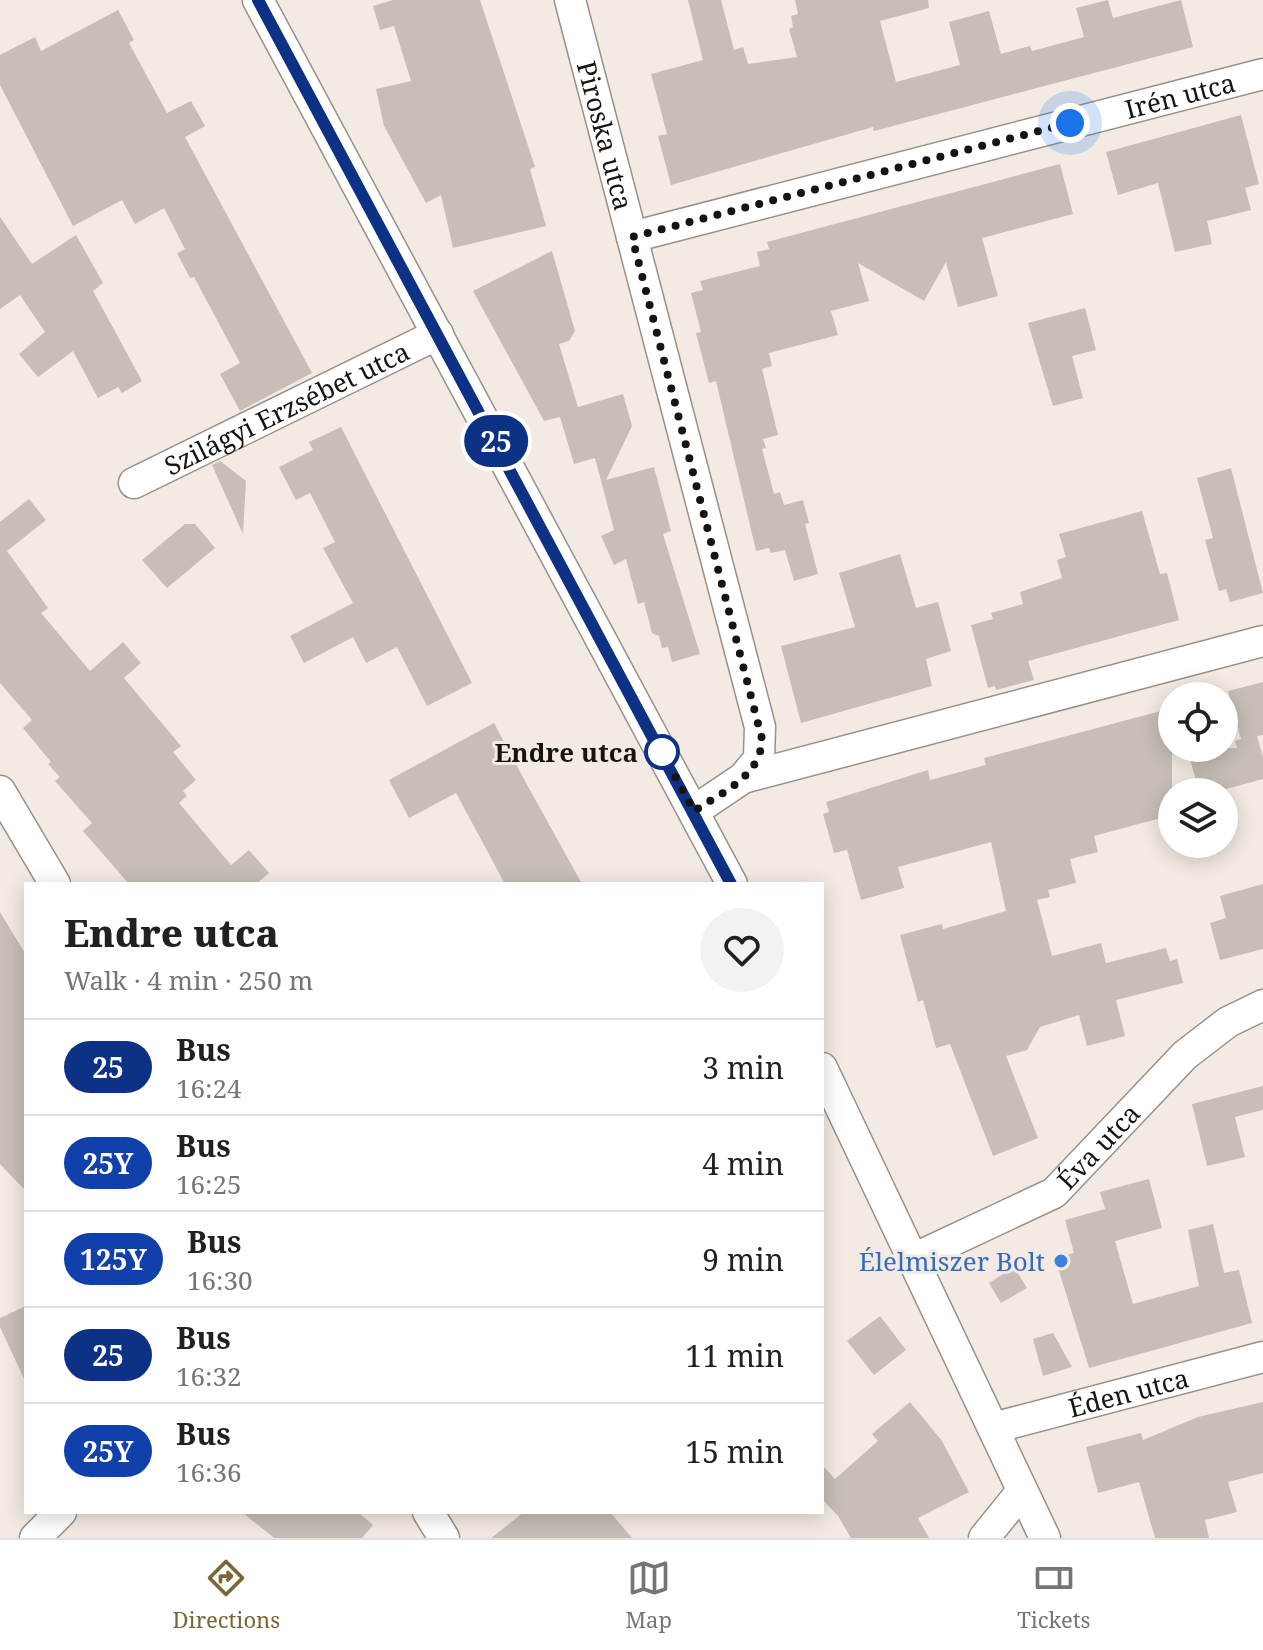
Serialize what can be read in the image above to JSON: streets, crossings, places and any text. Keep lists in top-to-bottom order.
{
  "streets": {
    "street": [
      "Irén utca",
      "Piroska utca",
      "Szilágyi Erzsébet utca",
      "Éva utca",
      "Éden utca"
    ]
  },
  "crossings": [
    ["Irén utca", "Piroska utca"]
  ],
  "places": ["Endre utca", "Élelmiszer Bolt"],
  "lines": ["bus line 25"],
  "page": {
    "on_map": "25",
    "heading": ["Endre utca", "Walk · 4 min · 250 m"],
    "list": [
      {
        "mark": "25",
        "name": "Bus",
        "note": "16:24",
        "value": "3 min"
      },
      {
        "mark": "25Y",
        "name": "Bus",
        "note": "16:25",
        "value": "4 min"
      },
      {
        "mark": "125Y",
        "name": "Bus",
        "note": "16:30",
        "value": "9 min"
      },
      {
        "mark": "25",
        "name": "Bus",
        "note": "16:32",
        "value": "11 min"
      },
      {
        "mark": "25Y",
        "name": "Bus",
        "note": "16:36",
        "value": "15 min"
      }
    ],
    "tabs": ["Directions", "Map", "Tickets"]
  }
}
